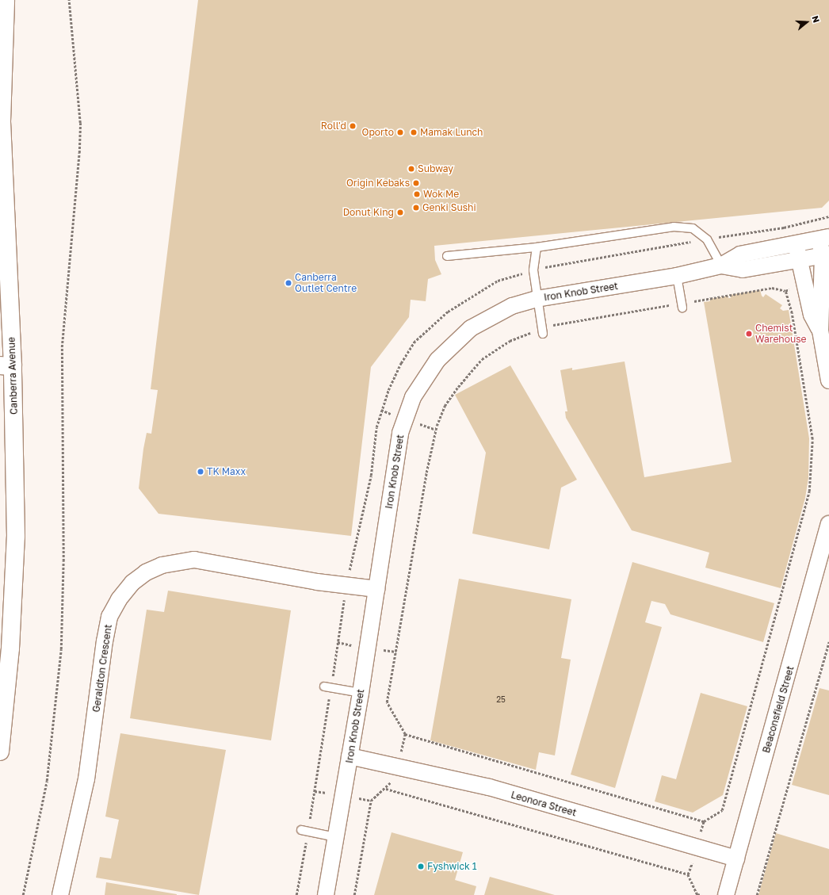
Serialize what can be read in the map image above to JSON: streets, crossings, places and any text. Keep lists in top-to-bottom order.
{
  "streets": {
    "highway": ["Canberra Avenue"],
    "street": [
      "Iron Knob Street",
      "Geraldton Crescent",
      "Beaconsfield Street",
      "Leonora Street"
    ]
  },
  "crossings": [
    ["Iron Knob Street", "Geraldton Crescent"],
    ["Iron Knob Street", "Leonora Street"],
    ["Beaconsfield Street", "Leonora Street"]
  ],
  "places": [
    "Roll'd",
    "Oporto",
    "Mamak Lunch",
    "Subway",
    "Origin Kebaks",
    "Wok Me",
    "Genki Sushi",
    "Donut King",
    "Canberra Outlet Centre",
    "Chemist Warehouse",
    "TK Maxx",
    "Fyshwick 1"
  ],
  "house_numbers": ["25"],
  "north": "right"
}
